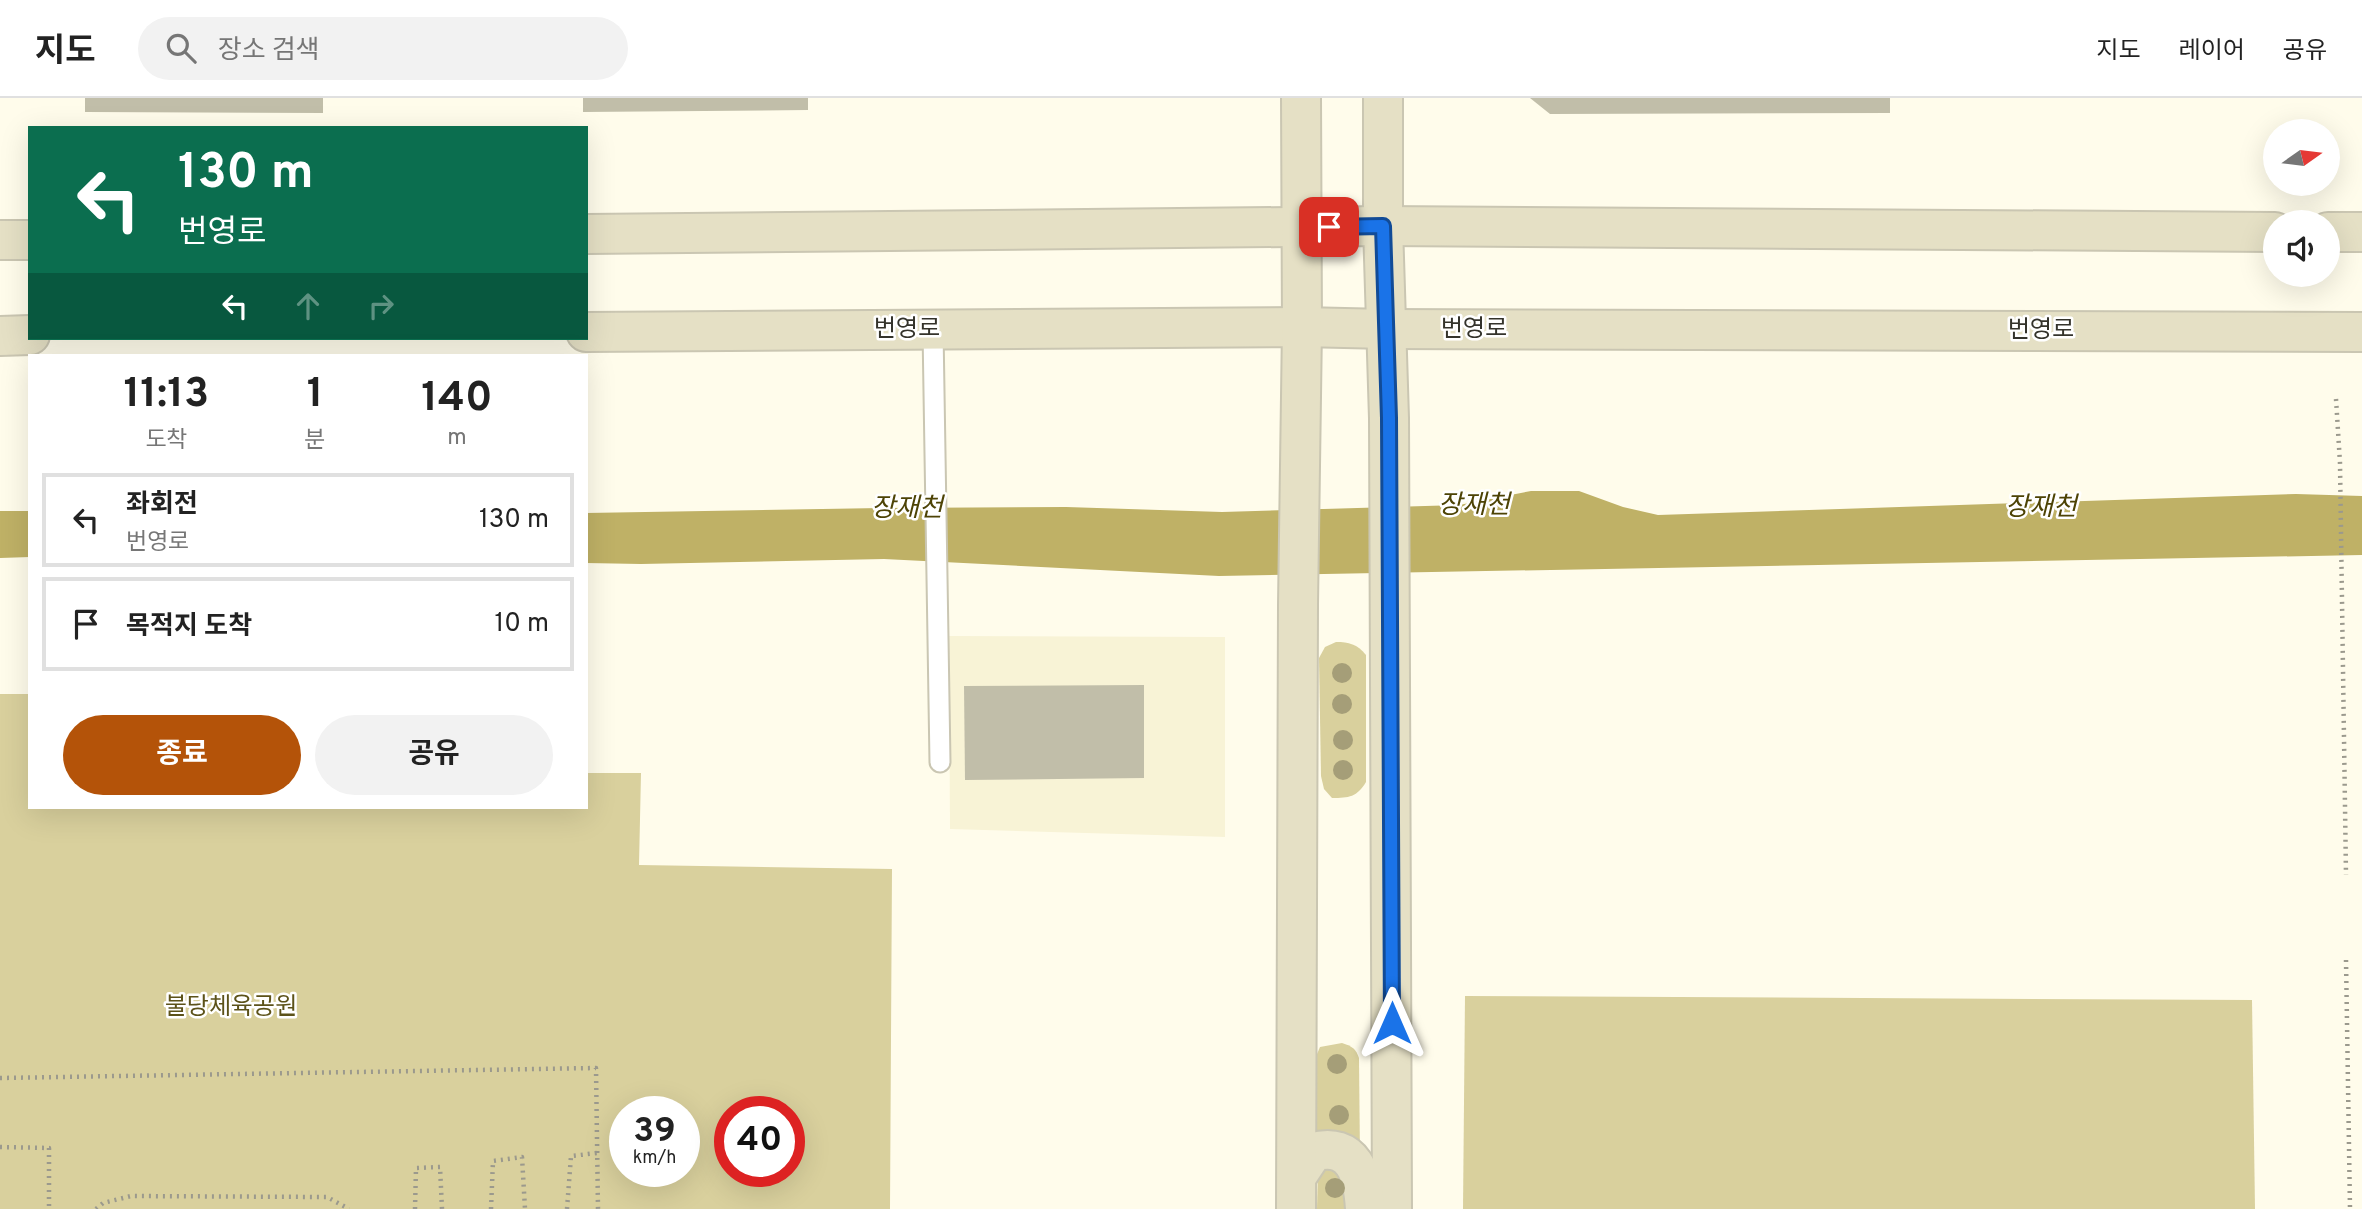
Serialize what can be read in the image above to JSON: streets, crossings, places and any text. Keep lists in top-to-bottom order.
{
  "streets": {
    "main road": ["번영로"]
  },
  "water": ["장재천"],
  "parks": ["불당체육공원"],
  "north": "right",
  "page": {
    "header": "지도",
    "search": "장소 검색",
    "nav": ["지도", "레이어", "공유"],
    "turn": ["130 m", "번영로"],
    "eta": [
      "11:13",
      "도착",
      "1",
      "분",
      "140",
      "m"
    ],
    "list": [
      {
        "name": "좌회전",
        "note": "번영로",
        "value": "130 m"
      },
      {
        "name": "목적지 도착",
        "value": "10 m"
      }
    ],
    "buttons": ["종료", "공유"],
    "speed": "39 km/h",
    "limit": "40"
  }
}
